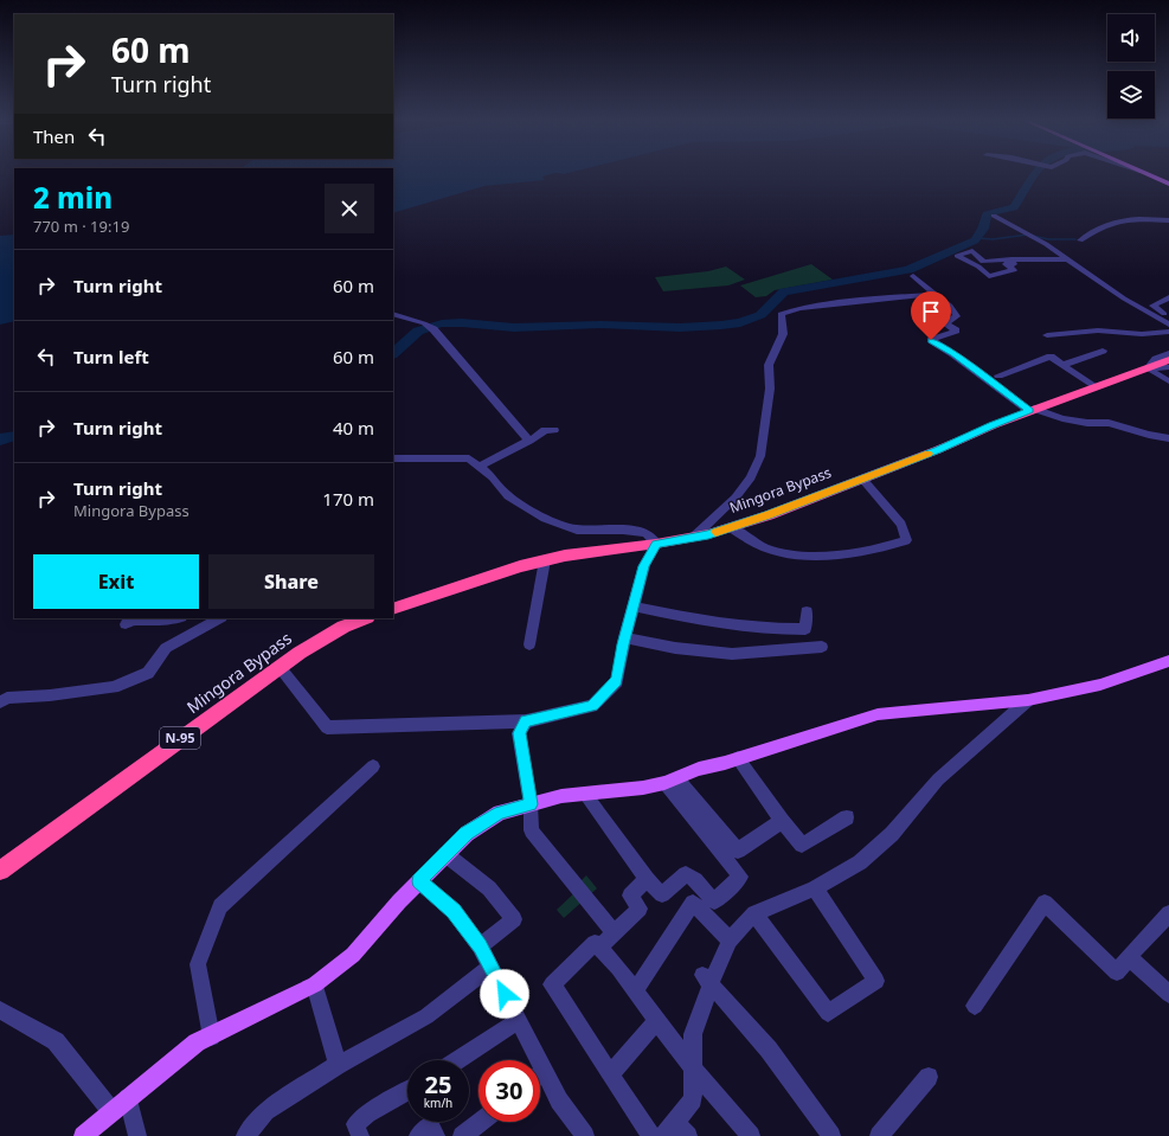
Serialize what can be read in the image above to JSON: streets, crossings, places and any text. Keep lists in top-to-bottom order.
{
  "streets": {
    "highway": ["Mingora Bypass", "N-95"]
  },
  "page": {
    "turn": ["60 m", "Turn right"],
    "then": "Then",
    "heading": ["2 min", "770 m · 19:19"],
    "list": [
      {
        "name": "Turn right",
        "value": "60 m"
      },
      {
        "name": "Turn left",
        "value": "60 m"
      },
      {
        "name": "Turn right",
        "value": "40 m"
      },
      {
        "name": "Turn right",
        "note": "Mingora Bypass",
        "value": "170 m"
      }
    ],
    "buttons": ["Exit", "Share"],
    "speed": "25 km/h",
    "limit": "30"
  }
}
